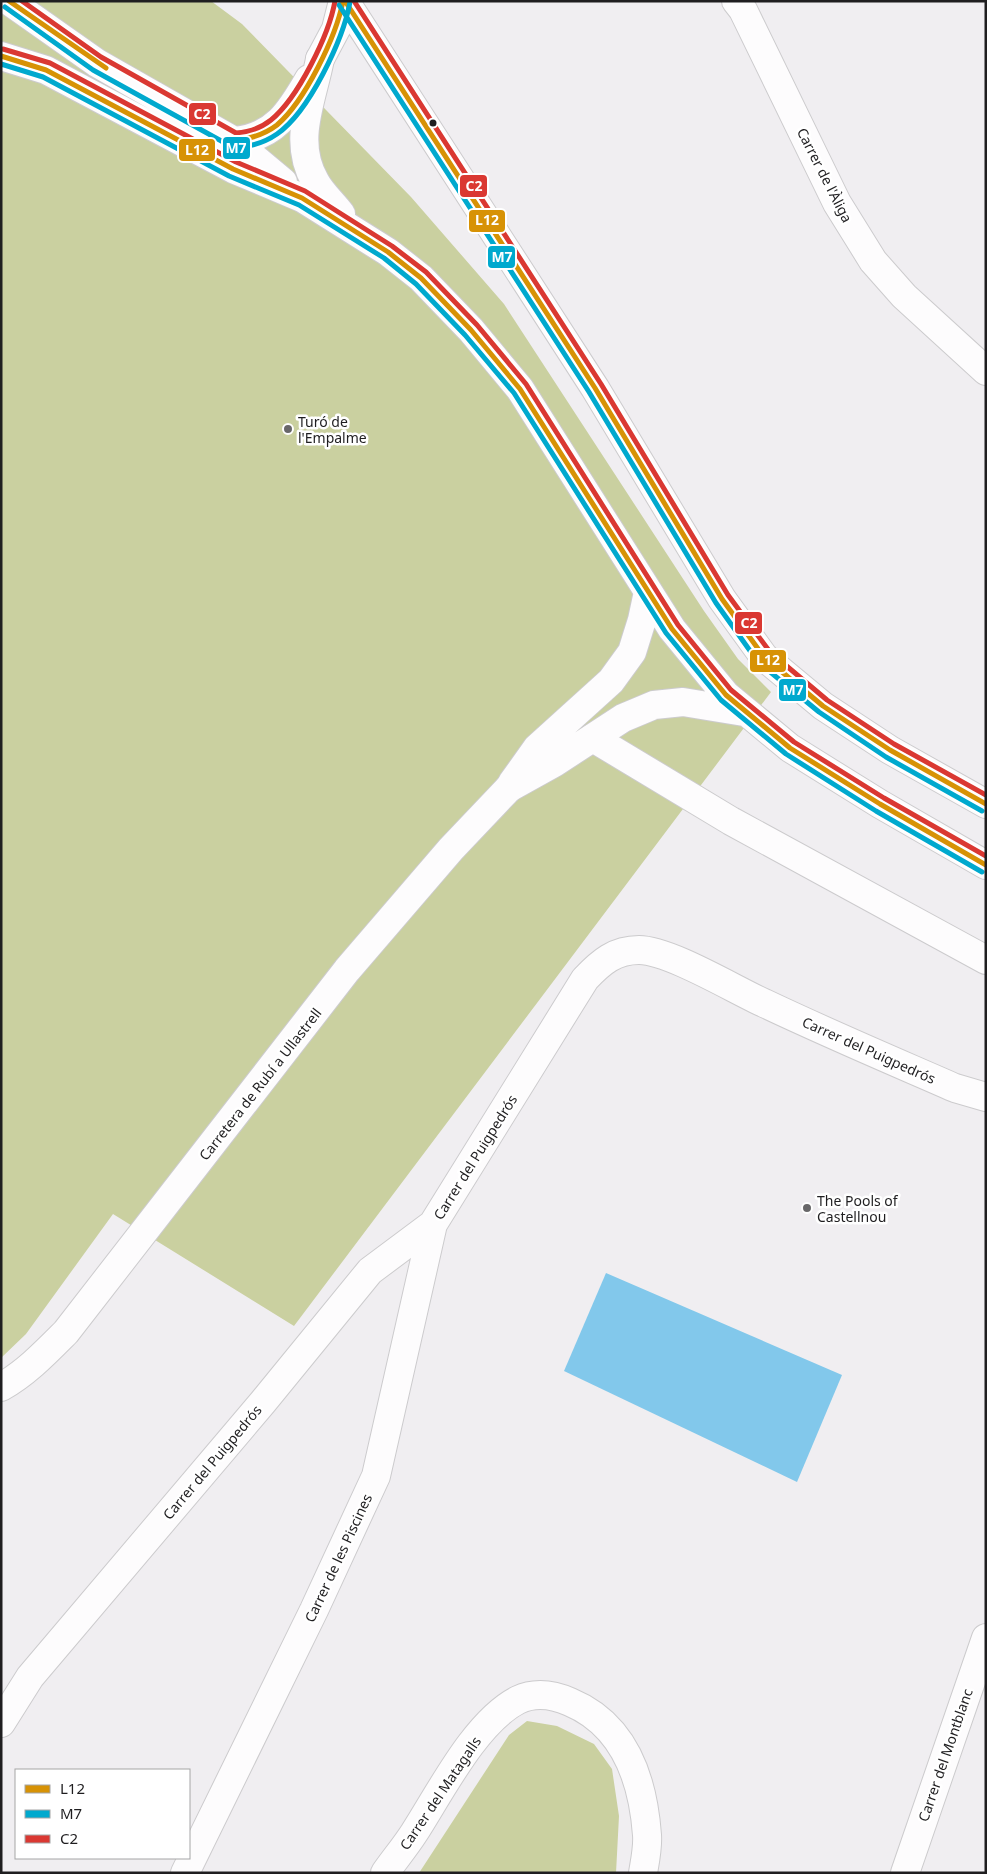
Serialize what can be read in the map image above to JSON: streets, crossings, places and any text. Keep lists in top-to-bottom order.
{
  "streets": {
    "street": [
      "Carrer de l'Àliga",
      "Carrer del Puigpedrós",
      "Carretera de Rubí a Ullastrell",
      "Carrer de les Piscines",
      "Carrer del Montblanc",
      "Carrer del Matagalls"
    ]
  },
  "crossings": [
    ["Carrer del Puigpedrós", "Carrer de les Piscines"]
  ],
  "places": ["Turó de l'Empalme", "The Pools of Castellnou"],
  "lines": ["transit line L12", "transit line C2", "transit line M7"],
  "legend": ["L12", "M7", "C2"]
}
